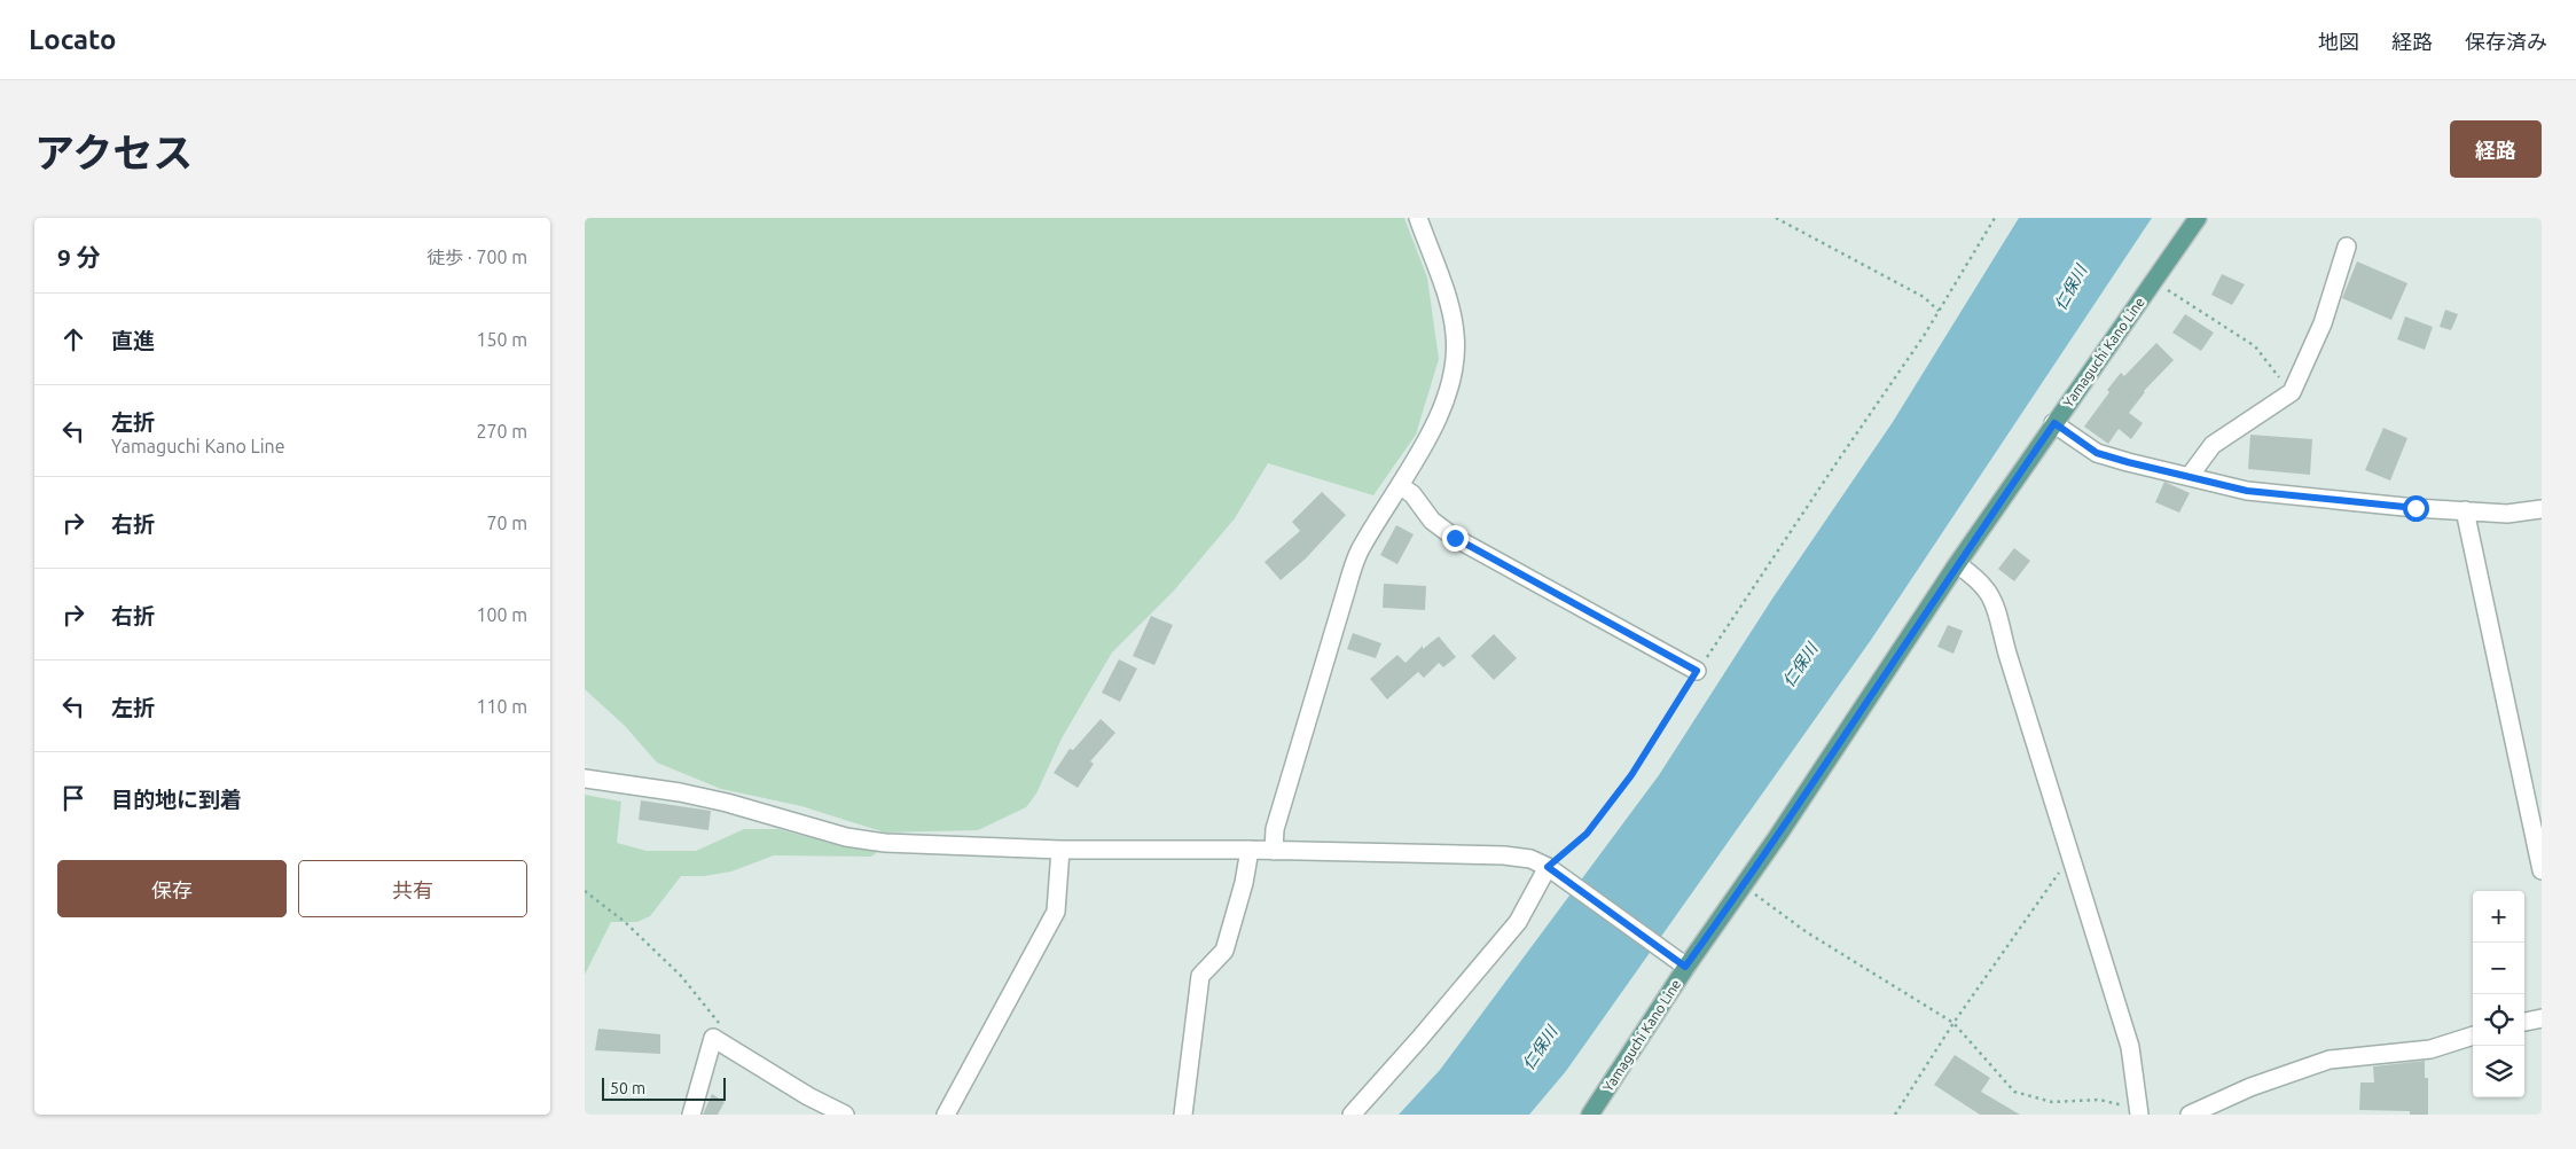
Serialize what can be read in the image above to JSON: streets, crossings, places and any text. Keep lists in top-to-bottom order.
{
  "streets": {
    "main road": ["Yamaguchi Kano Line"]
  },
  "water": ["仁保川"],
  "scale_bar": "50 m",
  "page": {
    "header": "Locato",
    "nav": ["地図", "経路", "保存済み"],
    "title": "アクセス",
    "buttons": [
      "経路",
      ["保存", "共有"]
    ],
    "heading": ["9 分", "徒歩 · 700 m"],
    "list": [
      ["直進", "150 m"],
      ["左折", "Yamaguchi Kano Line", "270 m"],
      ["右折", "70 m"],
      ["右折", "100 m"],
      ["左折", "110 m"],
      "目的地に到着"
    ],
    "map_buttons": ["+", "−"],
    "scale": "50 m"
  }
}
